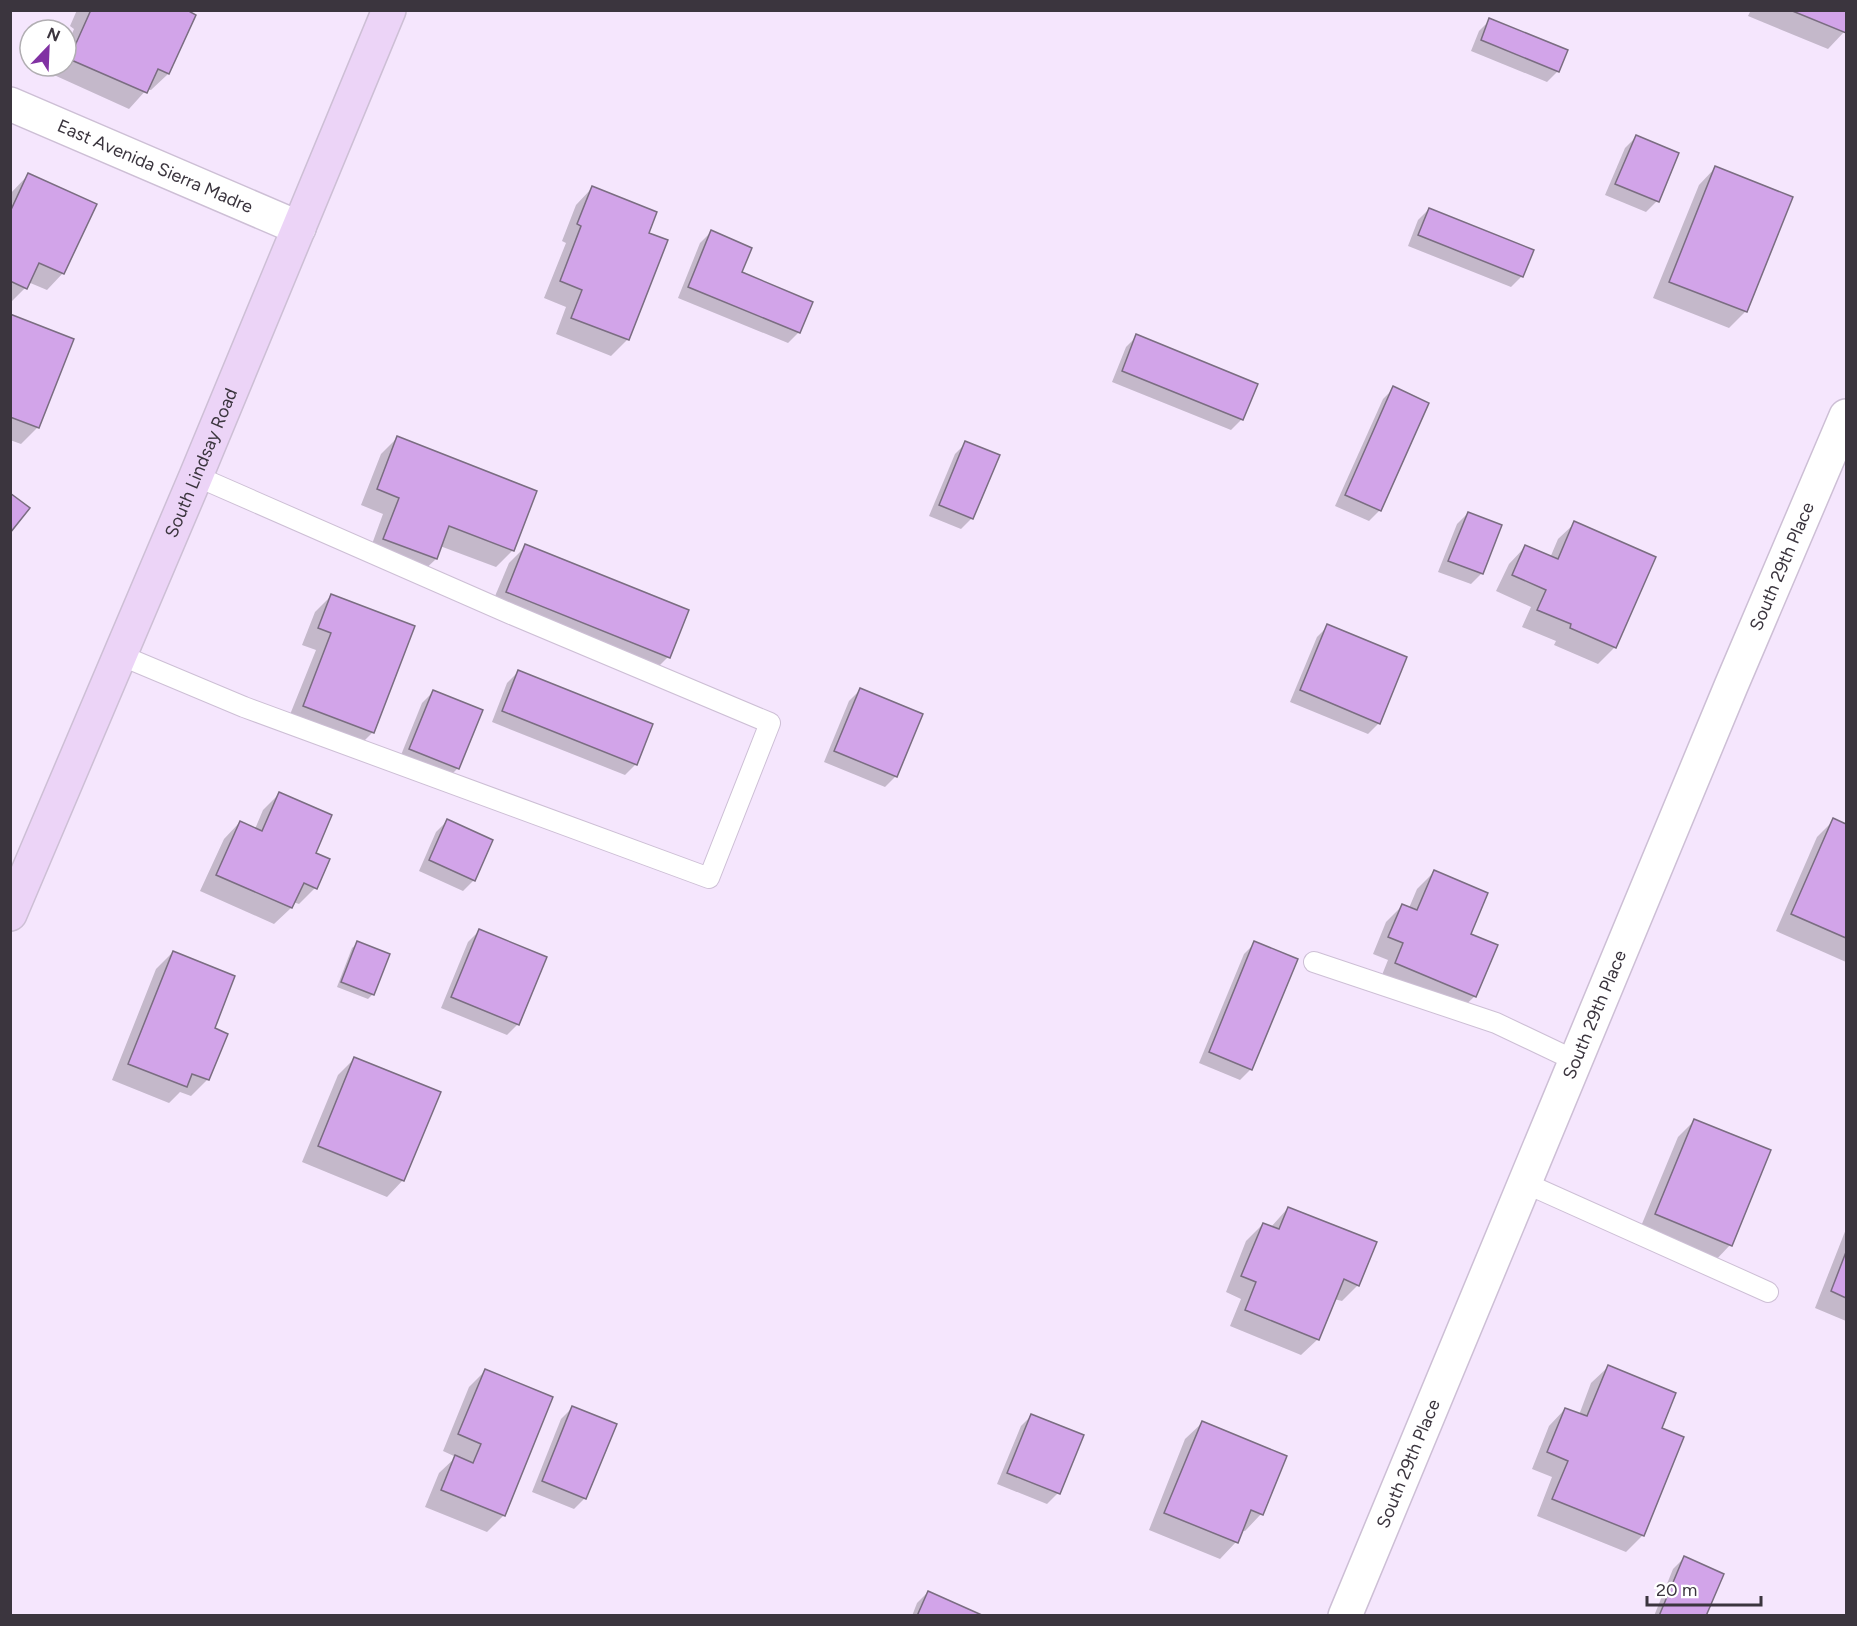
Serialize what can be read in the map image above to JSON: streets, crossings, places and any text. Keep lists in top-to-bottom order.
{
  "streets": {
    "main road": ["South Lindsay Road"],
    "street": ["East Avenida Sierra Madre", "South 29th Place"]
  },
  "crossings": [
    ["East Avenida Sierra Madre", "South Lindsay Road"]
  ],
  "scale_bar": "20 m",
  "north": "top right"
}
